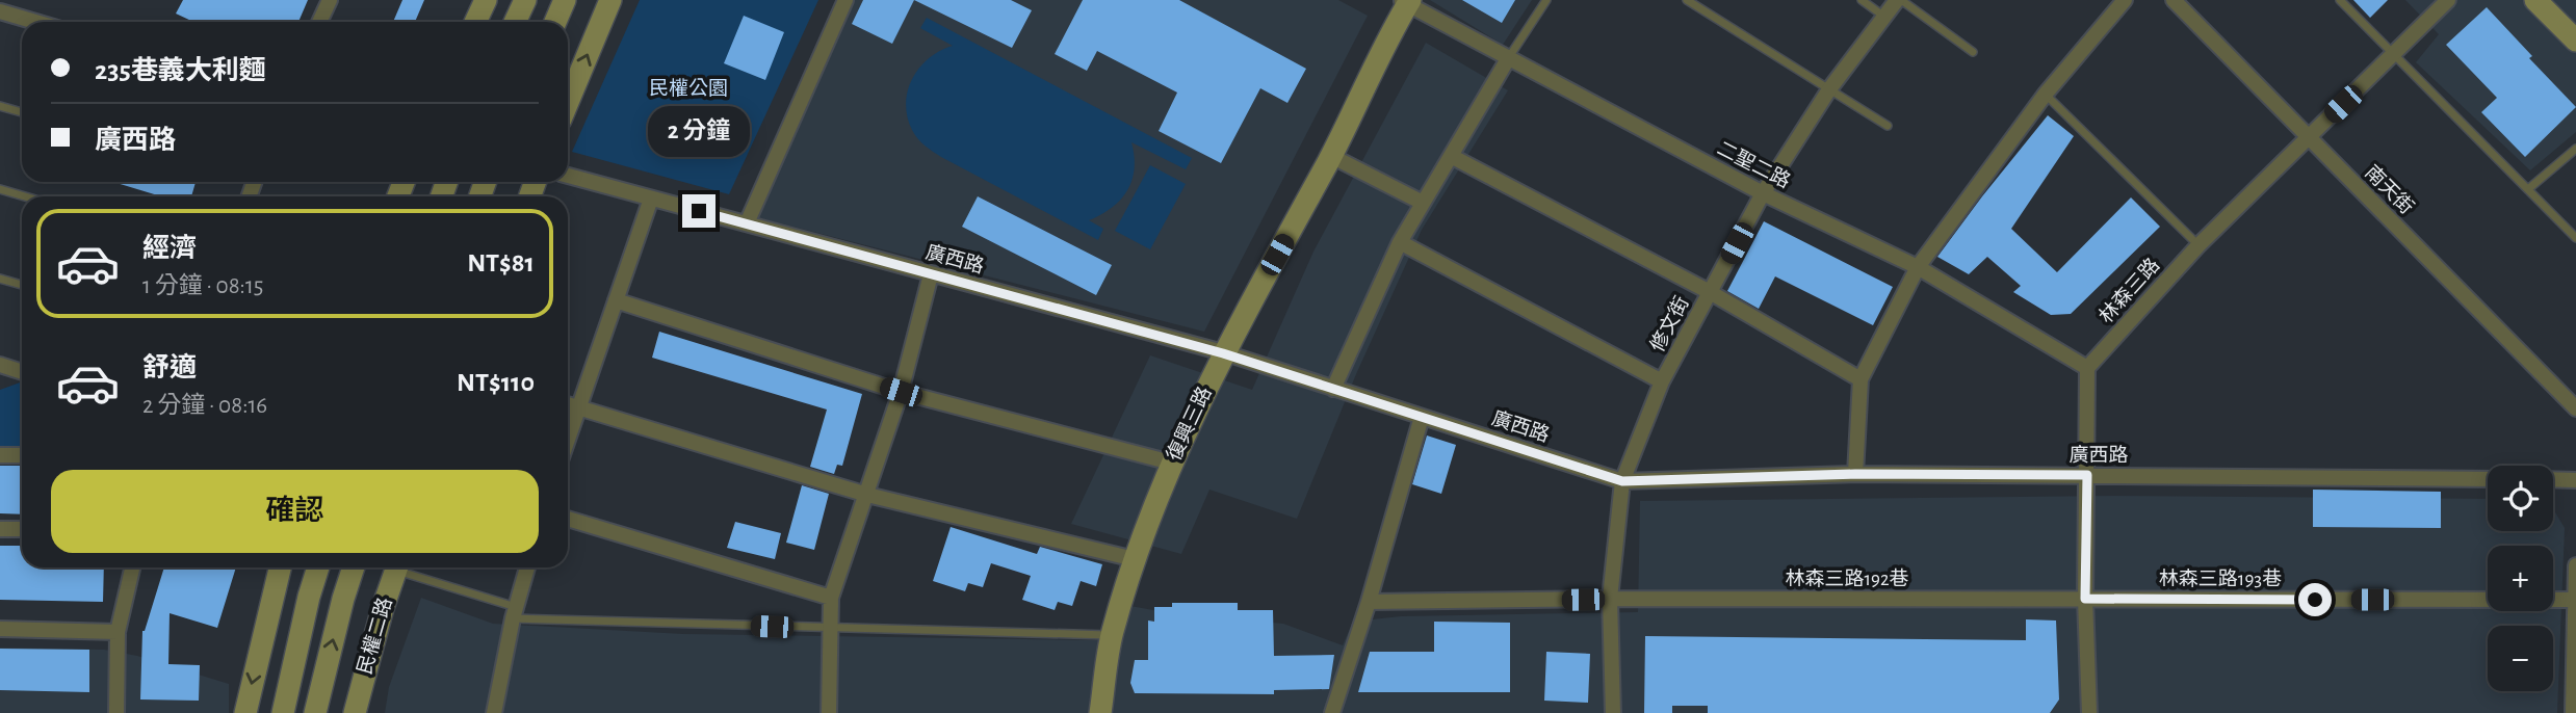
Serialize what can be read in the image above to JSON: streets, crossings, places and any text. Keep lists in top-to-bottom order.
{
  "streets": {
    "street": [
      "二聖二路",
      "南天街",
      "廣西路",
      "林森三路",
      "修文街",
      "復興三路",
      "林森三路192巷",
      "林森三路193巷",
      "民權二路"
    ]
  },
  "crossings": [
    ["二聖二路", "林森三路"],
    ["二聖二路", "修文街"],
    ["二聖二路", "復興三路"],
    ["南天街", "林森三路"],
    ["廣西路", "修文街"],
    ["廣西路", "復興三路"],
    ["修文街", "林森三路192巷"],
    ["林森三路192巷", "林森三路193巷"]
  ],
  "parks": ["民權公園"],
  "page": {
    "banner": ["235巷義大利麵", "廣西路"],
    "bubble": "2 分鐘",
    "list": [
      {
        "name": "經濟",
        "note": "1 分鐘 · 08:15",
        "value": "NT$81"
      },
      {
        "name": "舒適",
        "note": "2 分鐘 · 08:16",
        "value": "NT$110"
      }
    ],
    "buttons": "確認",
    "map_buttons": ["+", "−"]
  }
}
